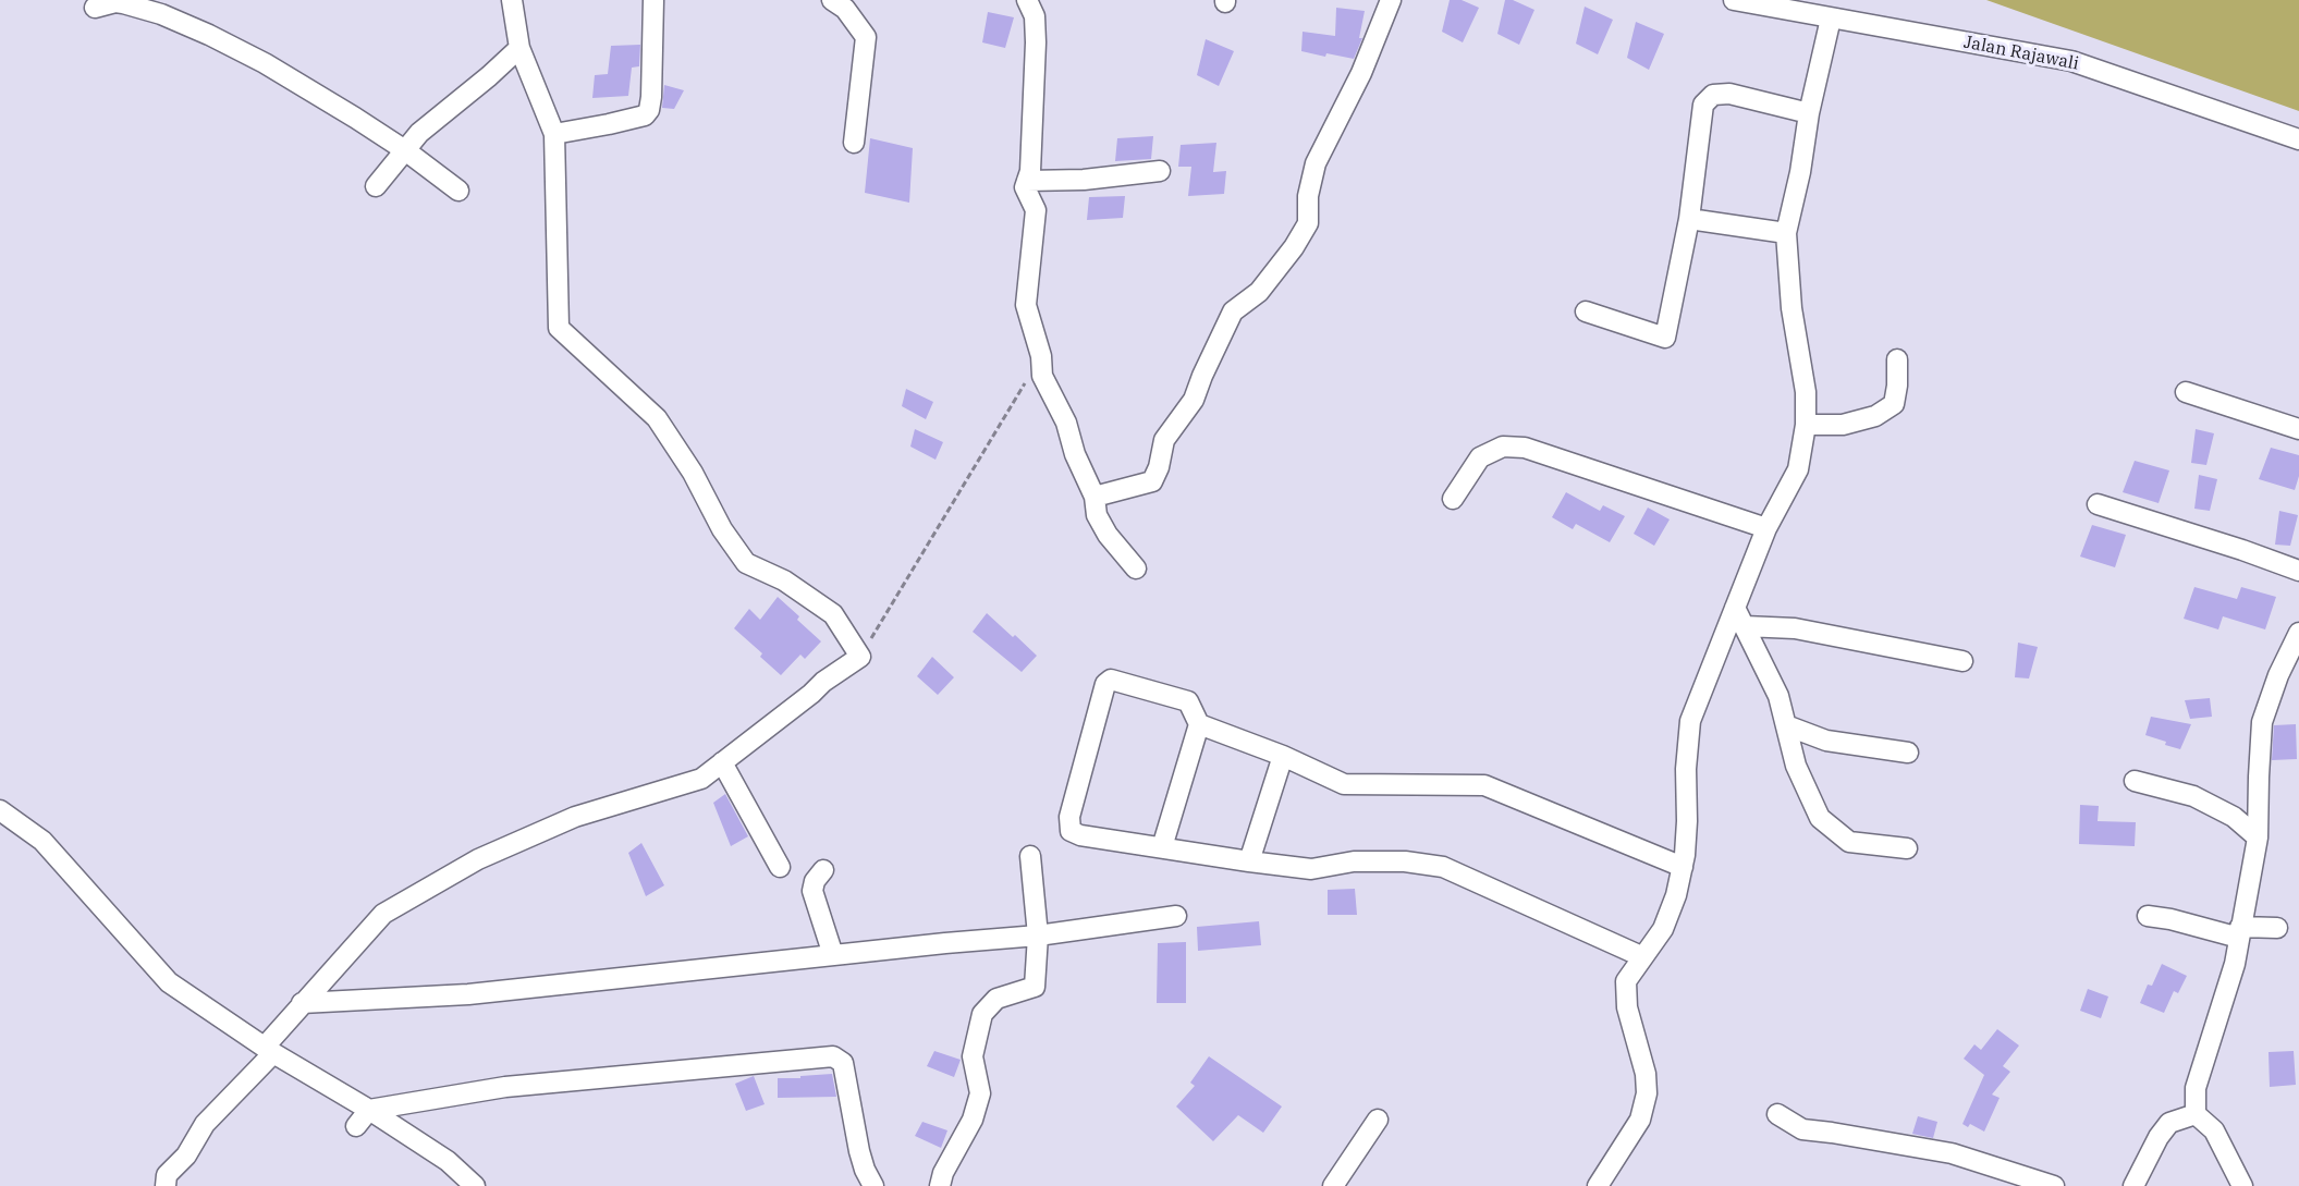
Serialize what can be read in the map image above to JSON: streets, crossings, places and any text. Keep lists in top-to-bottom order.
{
  "streets": {
    "street": ["Jalan Rajawali"]
  }
}
